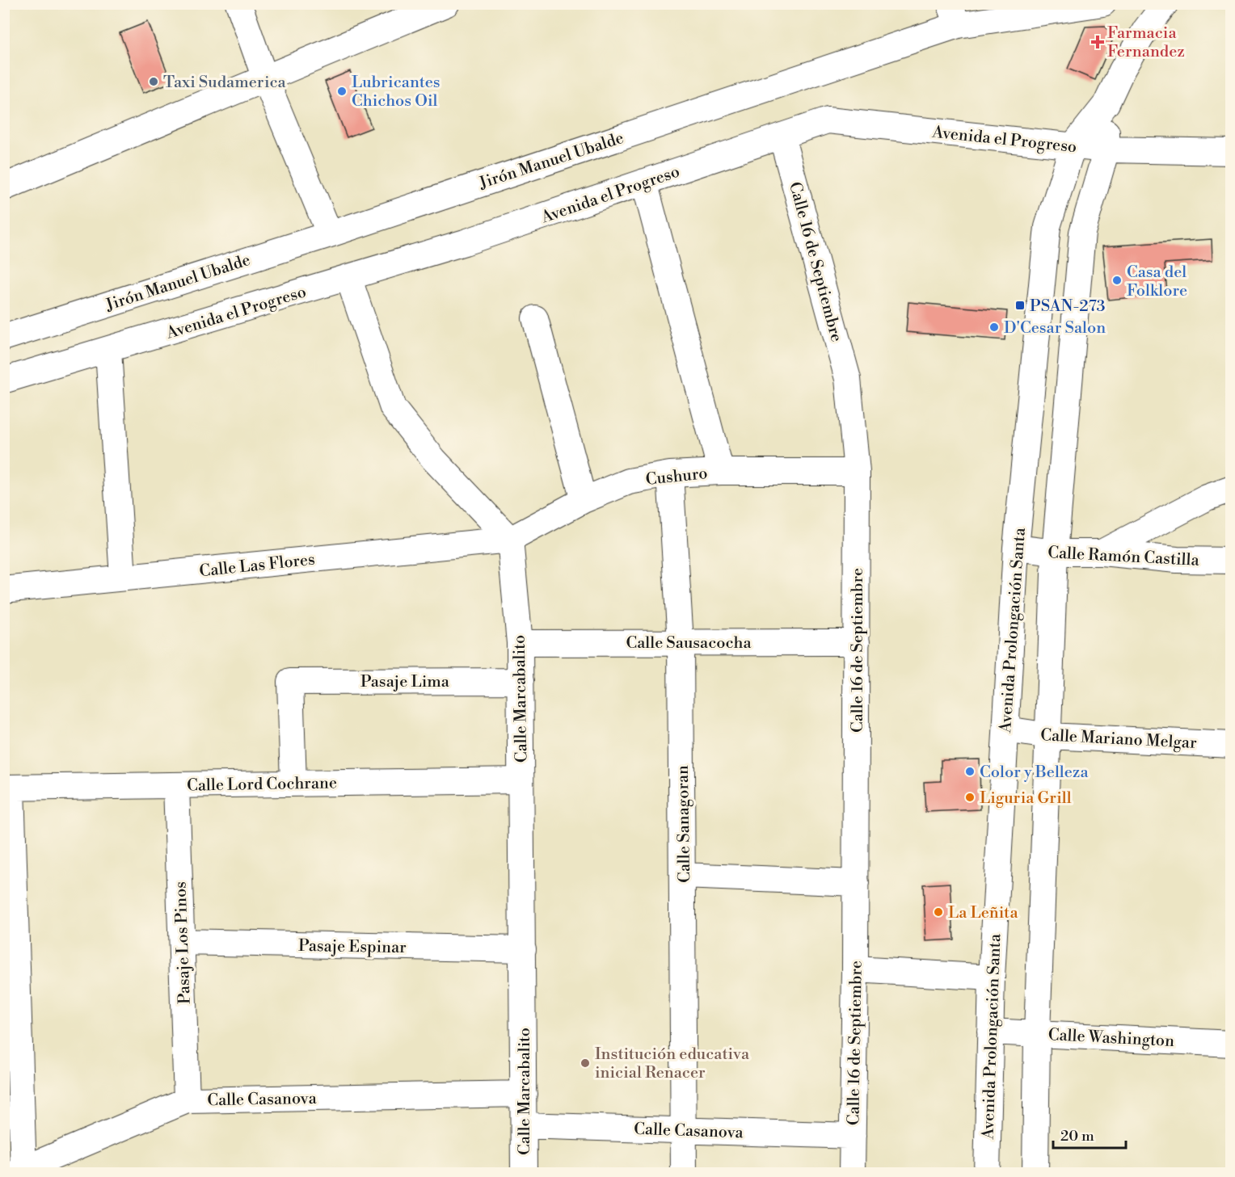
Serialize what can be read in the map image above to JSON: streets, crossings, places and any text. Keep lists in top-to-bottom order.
{
  "streets": {
    "street": [
      "Avenida el Progreso",
      "Jirón Manuel Ubalde",
      "Calle 16 de Septiembre",
      "Cushuro",
      "Calle Ramón Castilla",
      "Calle Las Flores",
      "Avenida Prolongación Santa",
      "Calle Sausacocha",
      "Pasaje Lima",
      "Calle Marcabalito",
      "Calle Mariano Melgar",
      "Calle Lord Cochrane",
      "Calle Sanagoran",
      "Pasaje Los Pinos",
      "Pasaje Espinar",
      "Calle Washington",
      "Calle Casanova"
    ]
  },
  "crossings": [
    ["Avenida el Progreso", "Calle 16 de Septiembre"],
    ["Avenida el Progreso", "Avenida Prolongación Santa"],
    ["Calle 16 de Septiembre", "Cushuro"],
    ["Calle 16 de Septiembre", "Calle Sausacocha"],
    ["Calle 16 de Septiembre", "Calle Casanova"],
    ["Cushuro", "Calle Las Flores"],
    ["Cushuro", "Calle Marcabalito"],
    ["Cushuro", "Calle Sanagoran"],
    ["Calle Ramón Castilla", "Avenida Prolongación Santa"],
    ["Calle Las Flores", "Calle Marcabalito"],
    ["Avenida Prolongación Santa", "Calle Mariano Melgar"],
    ["Avenida Prolongación Santa", "Calle Washington"],
    ["Calle Sausacocha", "Calle Marcabalito"],
    ["Calle Sausacocha", "Calle Sanagoran"],
    ["Pasaje Lima", "Calle Marcabalito"],
    ["Pasaje Lima", "Calle Lord Cochrane"],
    ["Calle Marcabalito", "Calle Lord Cochrane"],
    ["Calle Marcabalito", "Pasaje Espinar"],
    ["Calle Marcabalito", "Calle Casanova"],
    ["Calle Lord Cochrane", "Pasaje Los Pinos"],
    ["Calle Sanagoran", "Calle Casanova"],
    ["Pasaje Los Pinos", "Pasaje Espinar"],
    ["Pasaje Los Pinos", "Calle Casanova"]
  ],
  "places": {
    "health": ["Farmacia Fernandez"],
    "other": [
      "Taxi Sudamerica",
      "Lubricantes Chichos Oil",
      "Casa del Folklore",
      "D'Cesar Salon",
      "Color y Belleza",
      "Liguria Grill",
      "La Leñita",
      "Institución educativa inicial Renacer"
    ],
    "transit": ["PSAN-273"]
  },
  "scale_bar": "20 m"
}
